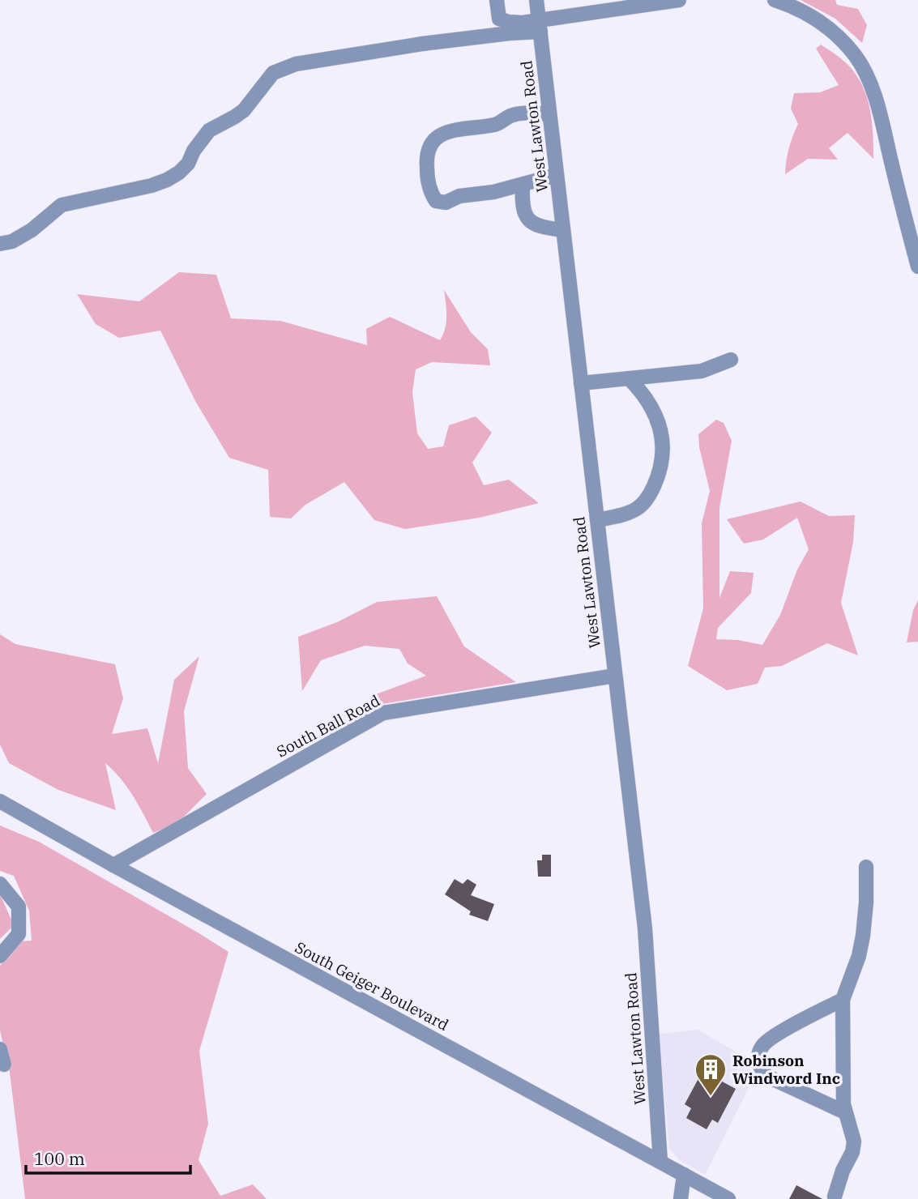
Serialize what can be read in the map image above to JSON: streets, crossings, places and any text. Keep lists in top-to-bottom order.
{
  "streets": {
    "street": ["West Lawton Road", "South Ball Road", "South Geiger Boulevard"]
  },
  "crossings": [
    ["West Lawton Road", "South Ball Road"],
    ["West Lawton Road", "South Geiger Boulevard"],
    ["South Ball Road", "South Geiger Boulevard"]
  ],
  "places": {
    "building": ["Robinson Windword Inc"]
  },
  "scale_bar": "100 m"
}
